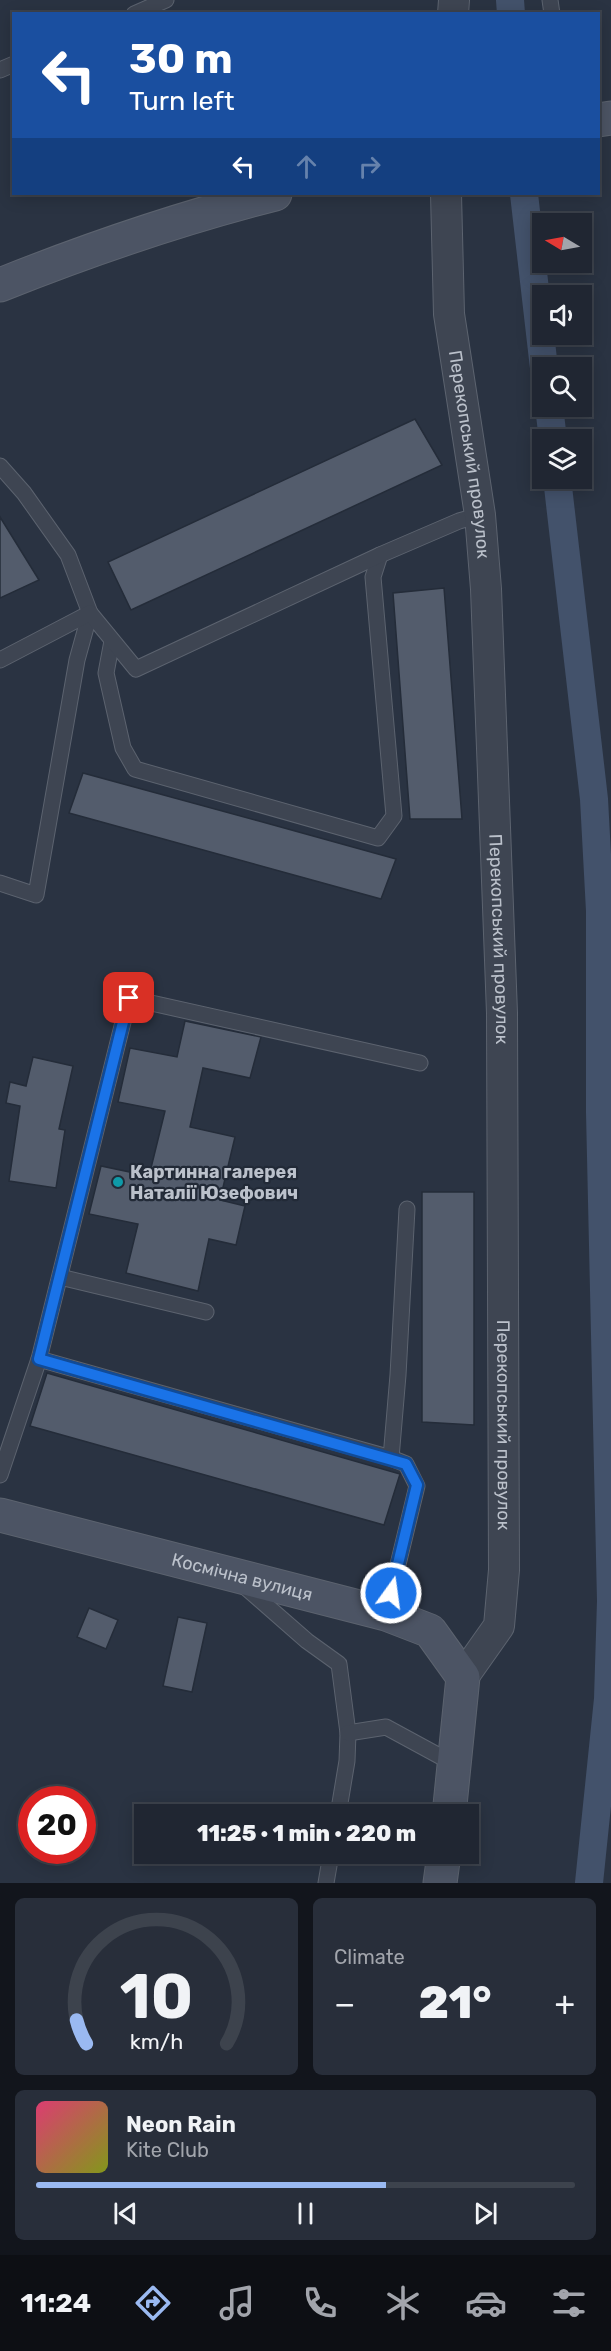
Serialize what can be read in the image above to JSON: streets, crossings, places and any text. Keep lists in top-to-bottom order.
{
  "streets": {
    "street": ["Перекопський провулок", "Космічна вулиця"]
  },
  "crossings": [
    ["Перекопський провулок", "Космічна вулиця"]
  ],
  "places": ["Картинна галерея Наталії Юзефович"],
  "north": "left",
  "page": {
    "turn": ["30 m", "Turn left"],
    "limit": "20",
    "trip": "11:25 · 1 min · 220 m",
    "tile": "Climate",
    "heat": ["−", "21°", "+"],
    "song": ["Neon Rain", "Kite Club"],
    "tabs": "11:24",
    "gauge": ["10", "km/h"]
  }
}
